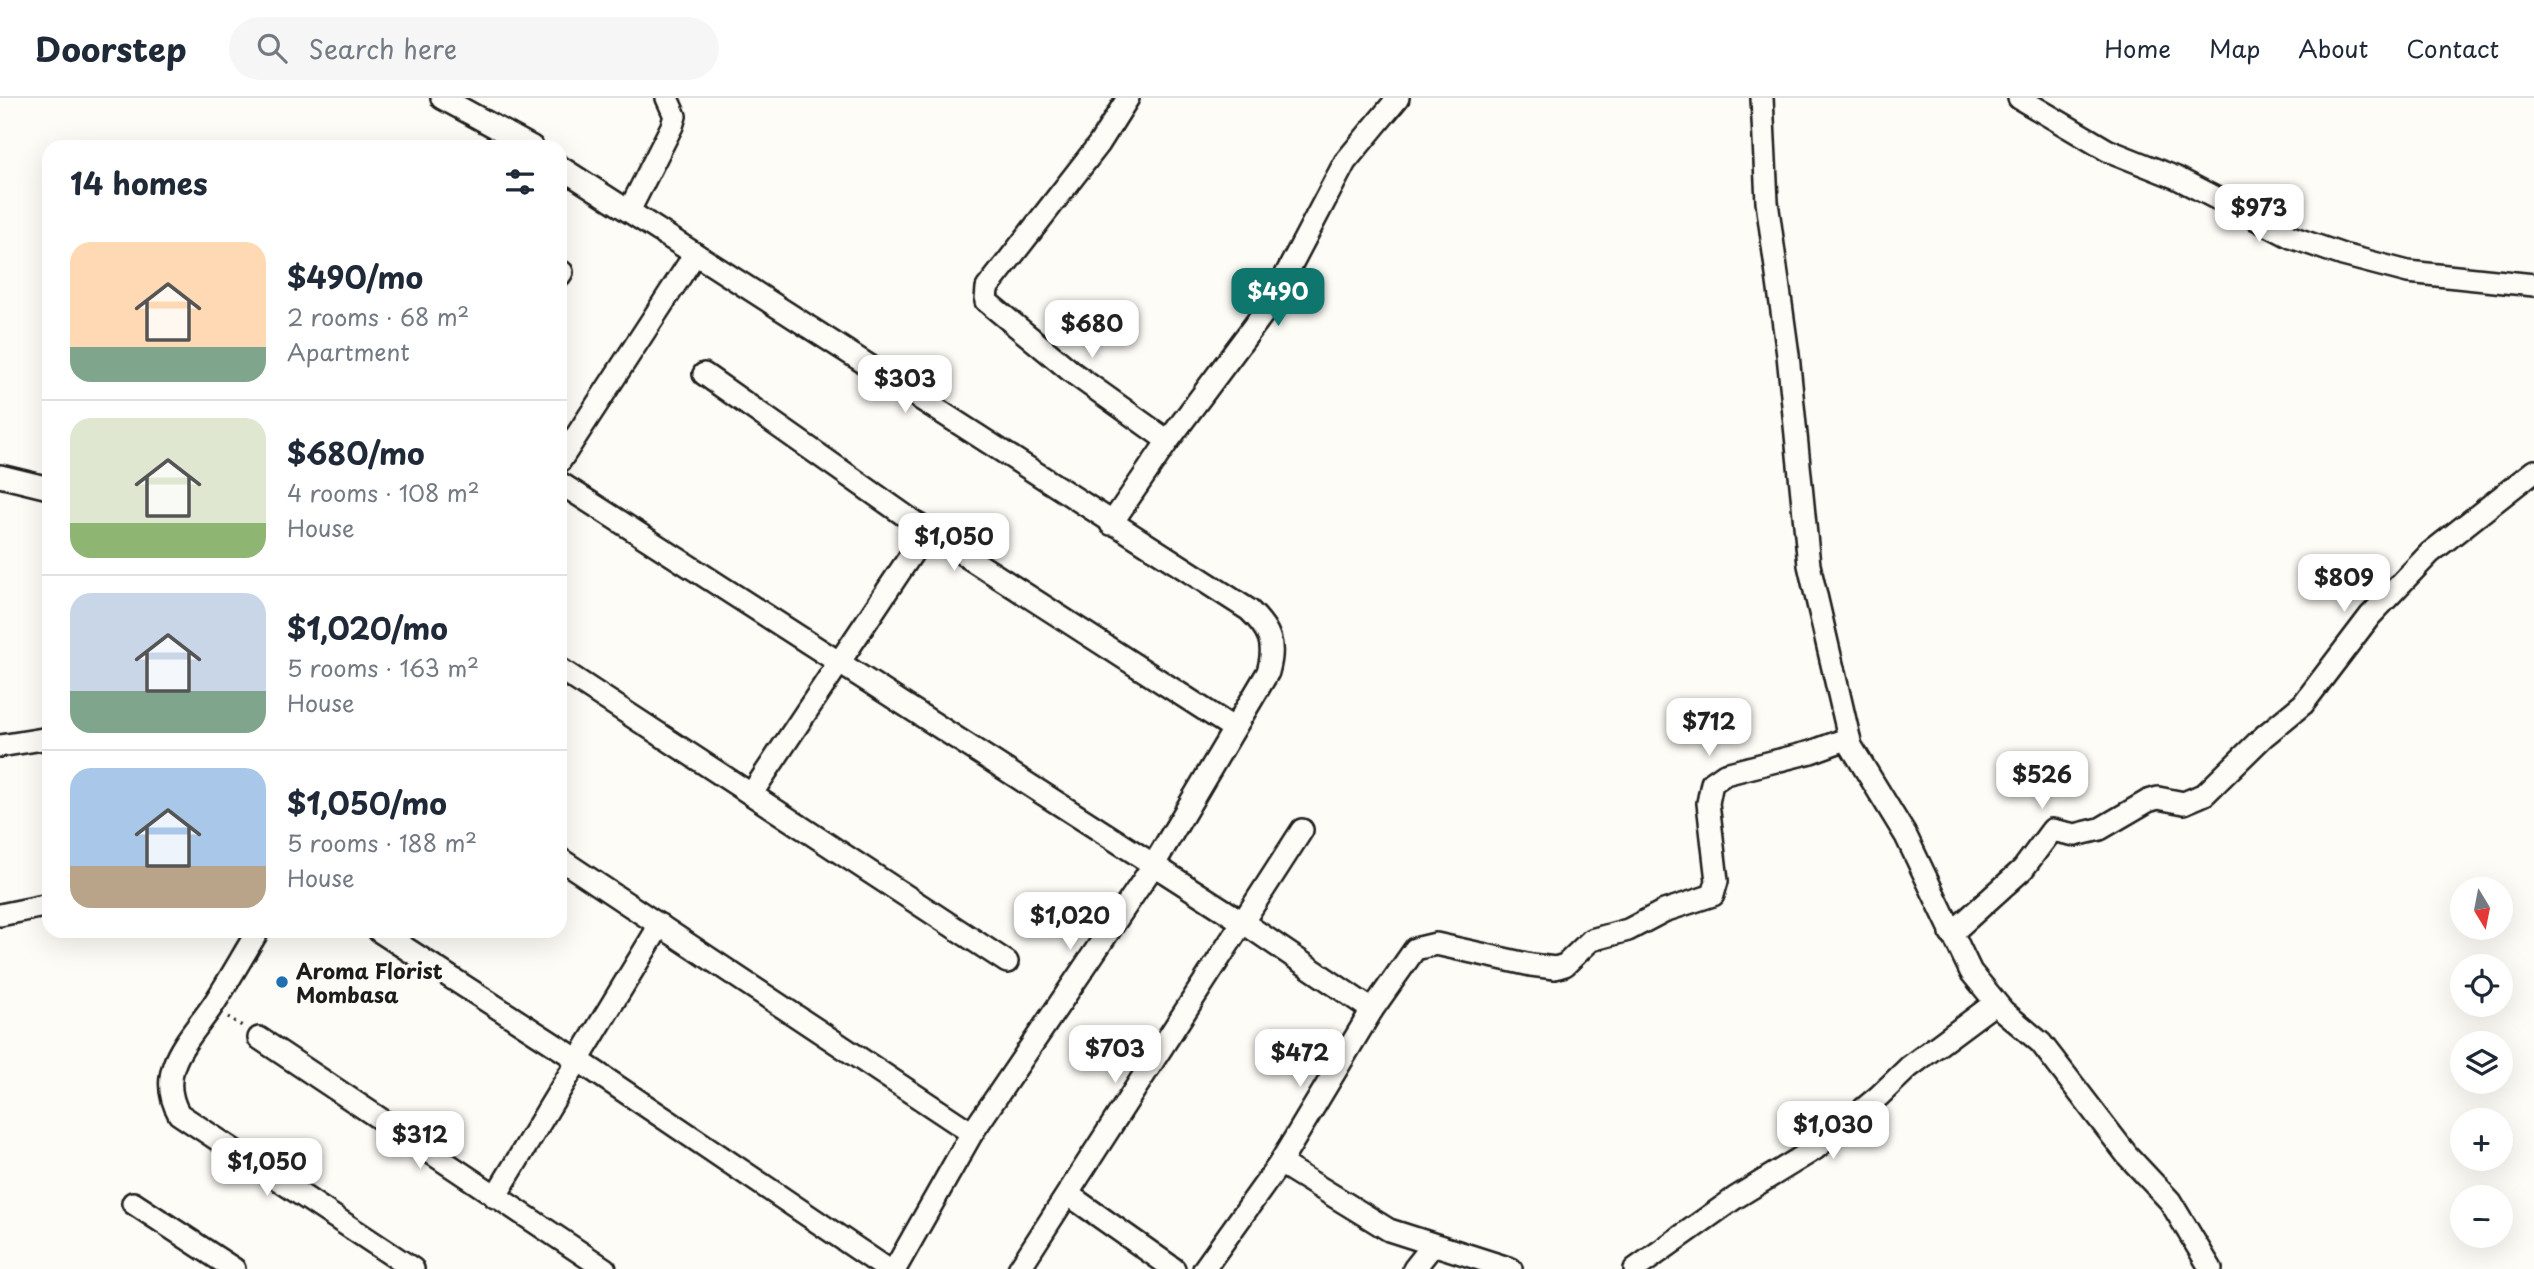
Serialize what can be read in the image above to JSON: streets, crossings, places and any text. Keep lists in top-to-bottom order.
{
  "places": ["Aroma Florist Mombasa"],
  "north": "bottom",
  "page": {
    "header": "Doorstep",
    "search": "Search here",
    "nav": [
      "Home",
      "Map",
      "About",
      "Contact"
    ],
    "heading": "14 homes",
    "price": [
      "$973",
      "$490",
      "$680",
      "$303",
      "$1,050",
      "$809",
      "$712",
      "$526",
      "$1,020",
      "$703",
      "$472",
      "$1,030",
      "$312",
      "$1,050"
    ],
    "list": [
      {
        "name": "$490/mo",
        "note": "2 rooms · 68 m² · Apartment"
      },
      {
        "name": "$680/mo",
        "note": "4 rooms · 108 m² · House"
      },
      {
        "name": "$1,020/mo",
        "note": "5 rooms · 163 m² · House"
      },
      {
        "name": "$1,050/mo",
        "note": "5 rooms · 188 m² · House"
      }
    ],
    "map_buttons": ["+", "−"]
  }
}
